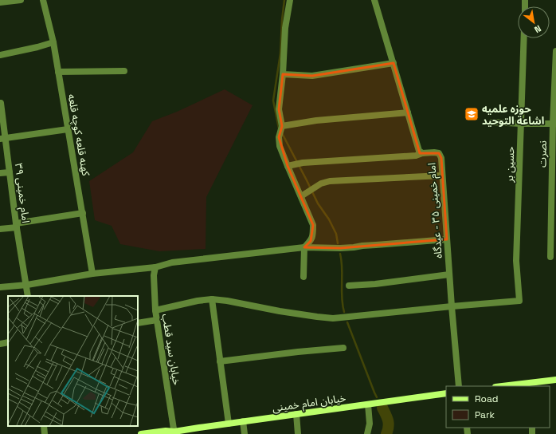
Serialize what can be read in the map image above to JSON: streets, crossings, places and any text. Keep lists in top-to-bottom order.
{
  "streets": {
    "main road": ["خیابان امام خمینی"],
    "street": [
      "کهنه قلعه کوچه قلعه",
      "نصرت",
      "حسین بر",
      "امام خمینی ۳۹",
      "امام خمینی ۳۵ - عیدگاه",
      "خیابان سید قطب"
    ]
  },
  "crossings": [
    ["حسین بر", "امام خمینی ۳۵ - عیدگاه"],
    ["خیابان سید قطب", "خیابان امام خمینی"]
  ],
  "places": {
    "school or university": ["حوزه علمیه اشاعة التوحید"]
  },
  "legend": ["Road", "Park"],
  "north": "bottom right"
}
